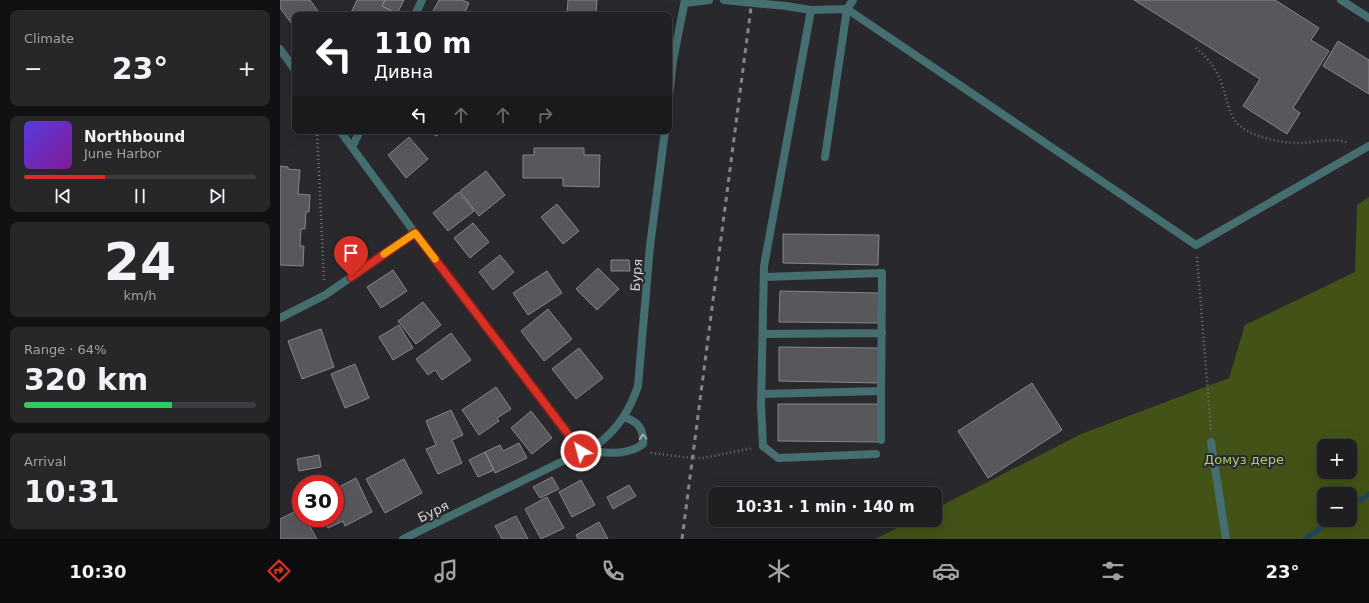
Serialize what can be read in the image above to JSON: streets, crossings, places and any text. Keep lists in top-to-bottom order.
{
  "streets": {
    "street": ["Буря"]
  },
  "parks": ["Домуз дере"],
  "page": {
    "tile": [
      "Climate",
      ["24", "km/h"],
      ["Range · 64%", "320 km"],
      ["Arrival", "10:31"]
    ],
    "turn": ["110 m", "Дивна"],
    "heat": ["−", "23°", "+"],
    "song": ["Northbound", "June Harbor"],
    "map_buttons": ["+", "−"],
    "limit": "30",
    "trip": "10:31 · 1 min · 140 m",
    "tabs": ["10:30", "23°"]
  }
}
